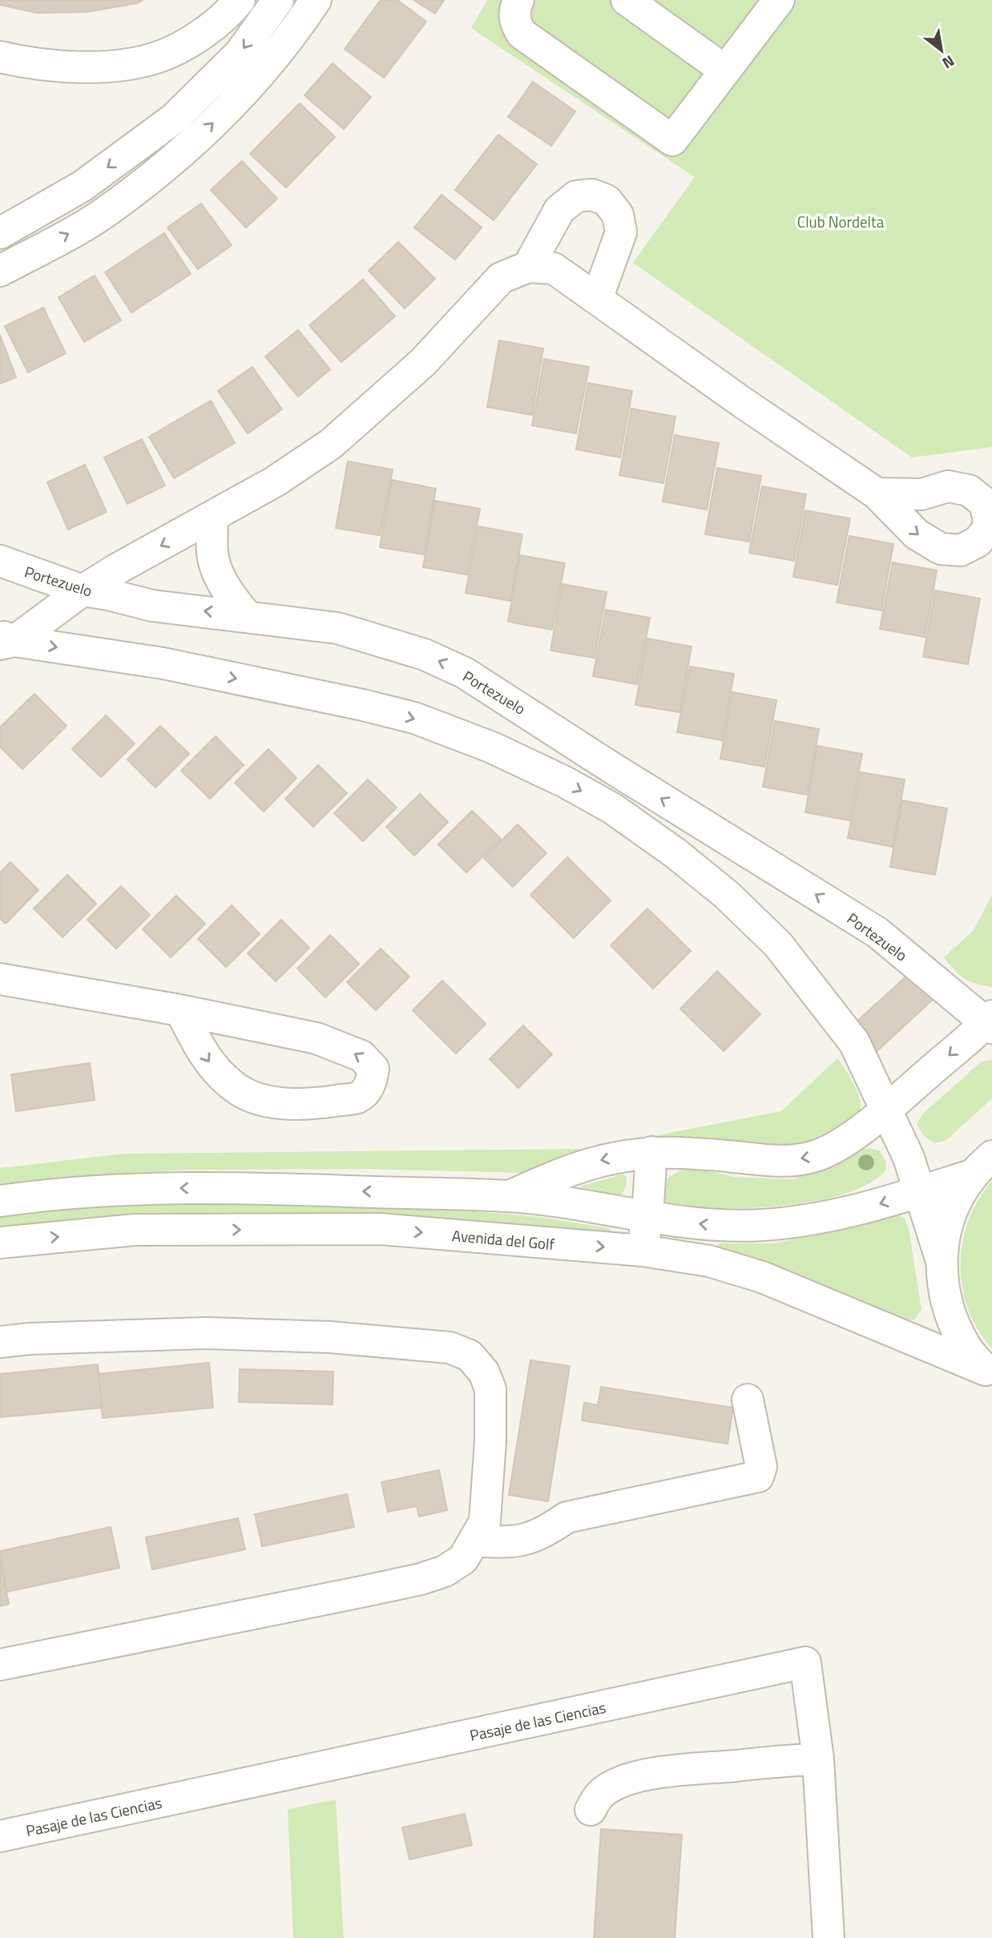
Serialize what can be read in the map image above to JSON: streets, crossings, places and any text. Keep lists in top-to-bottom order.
{
  "streets": {
    "street": ["Portezuelo", "Avenida del Golf", "Pasaje de las Ciencias"]
  },
  "parks": ["Club Nordelta"],
  "north": "bottom right"
}
